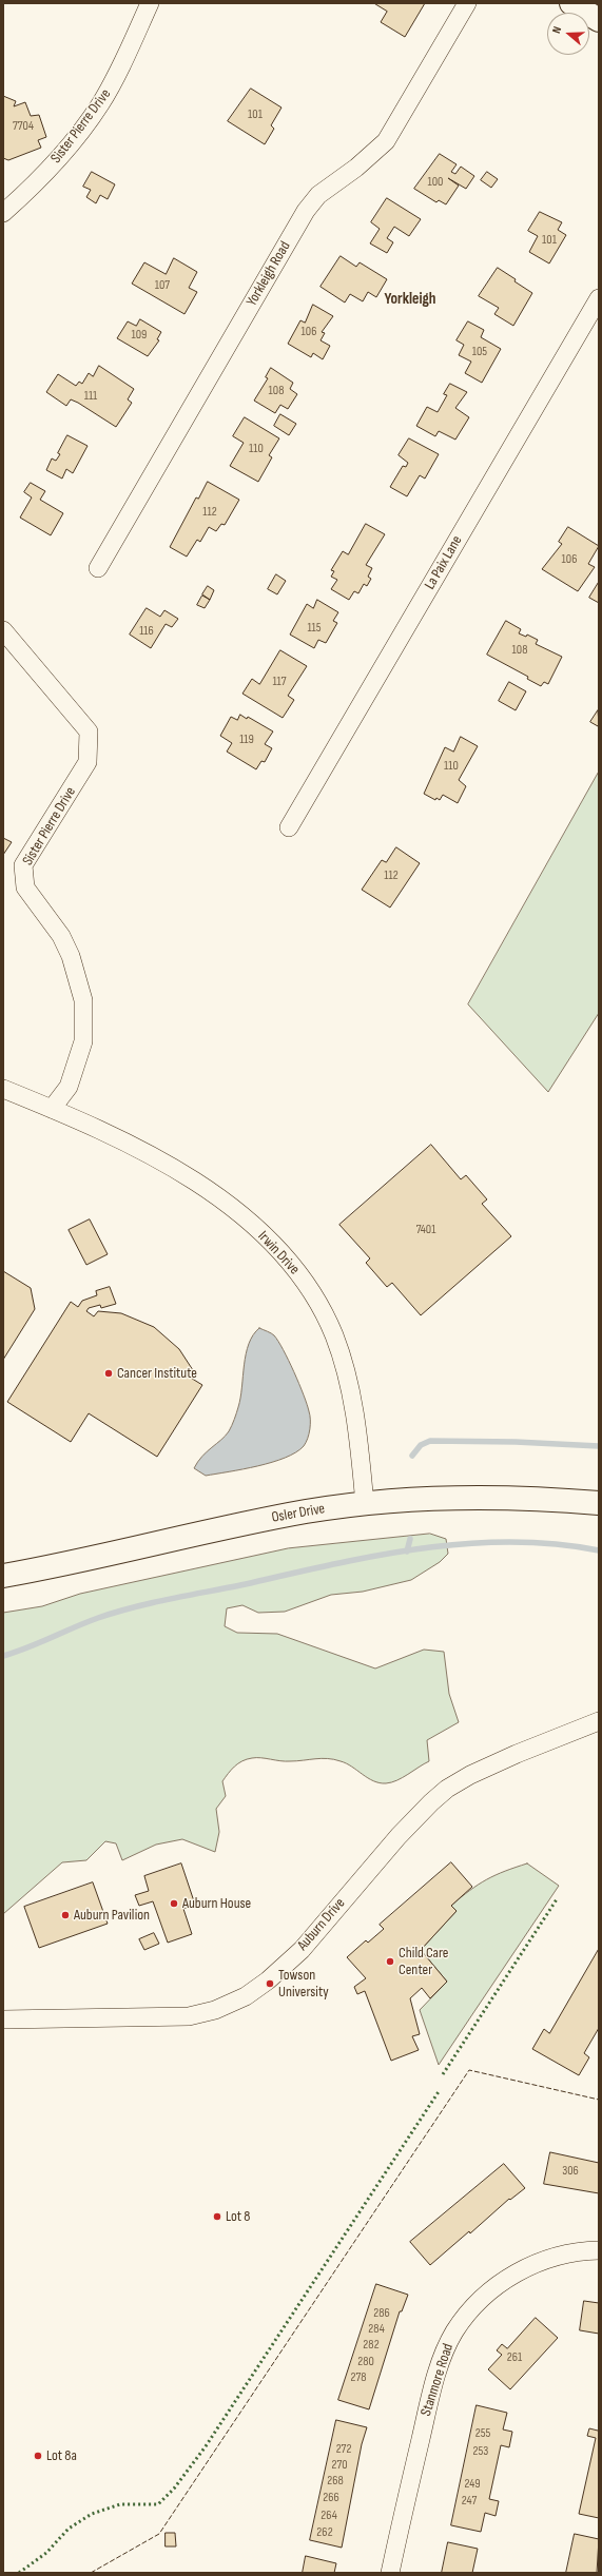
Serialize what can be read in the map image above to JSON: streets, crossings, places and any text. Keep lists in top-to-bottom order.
{
  "streets": {
    "street": [
      "Sister Pierre Drive",
      "Yorkleigh Road",
      "La Paix Lane",
      "Irwin Drive",
      "Osler Drive",
      "Auburn Drive",
      "Stanmore Road"
    ]
  },
  "crossings": [
    ["Sister Pierre Drive", "Irwin Drive"],
    ["Irwin Drive", "Osler Drive"]
  ],
  "districts": ["Yorkleigh"],
  "places": [
    "Cancer Institute",
    "Auburn House",
    "Auburn Pavilion",
    "Child Care Center",
    "Towson University",
    "Lot 8",
    "Lot 8a"
  ],
  "house_numbers": [
    "101",
    "7704",
    "100",
    "101",
    "107",
    "106",
    "109",
    "105",
    "108",
    "111",
    "110",
    "112",
    "106",
    "115",
    "116",
    "108",
    "117",
    "119",
    "110",
    "112",
    "7401",
    "306",
    "286",
    "284",
    "282",
    "261",
    "280",
    "278",
    "255",
    "272",
    "253",
    "270",
    "268",
    "249",
    "266",
    "247",
    "264",
    "262"
  ],
  "north": "left"
}
